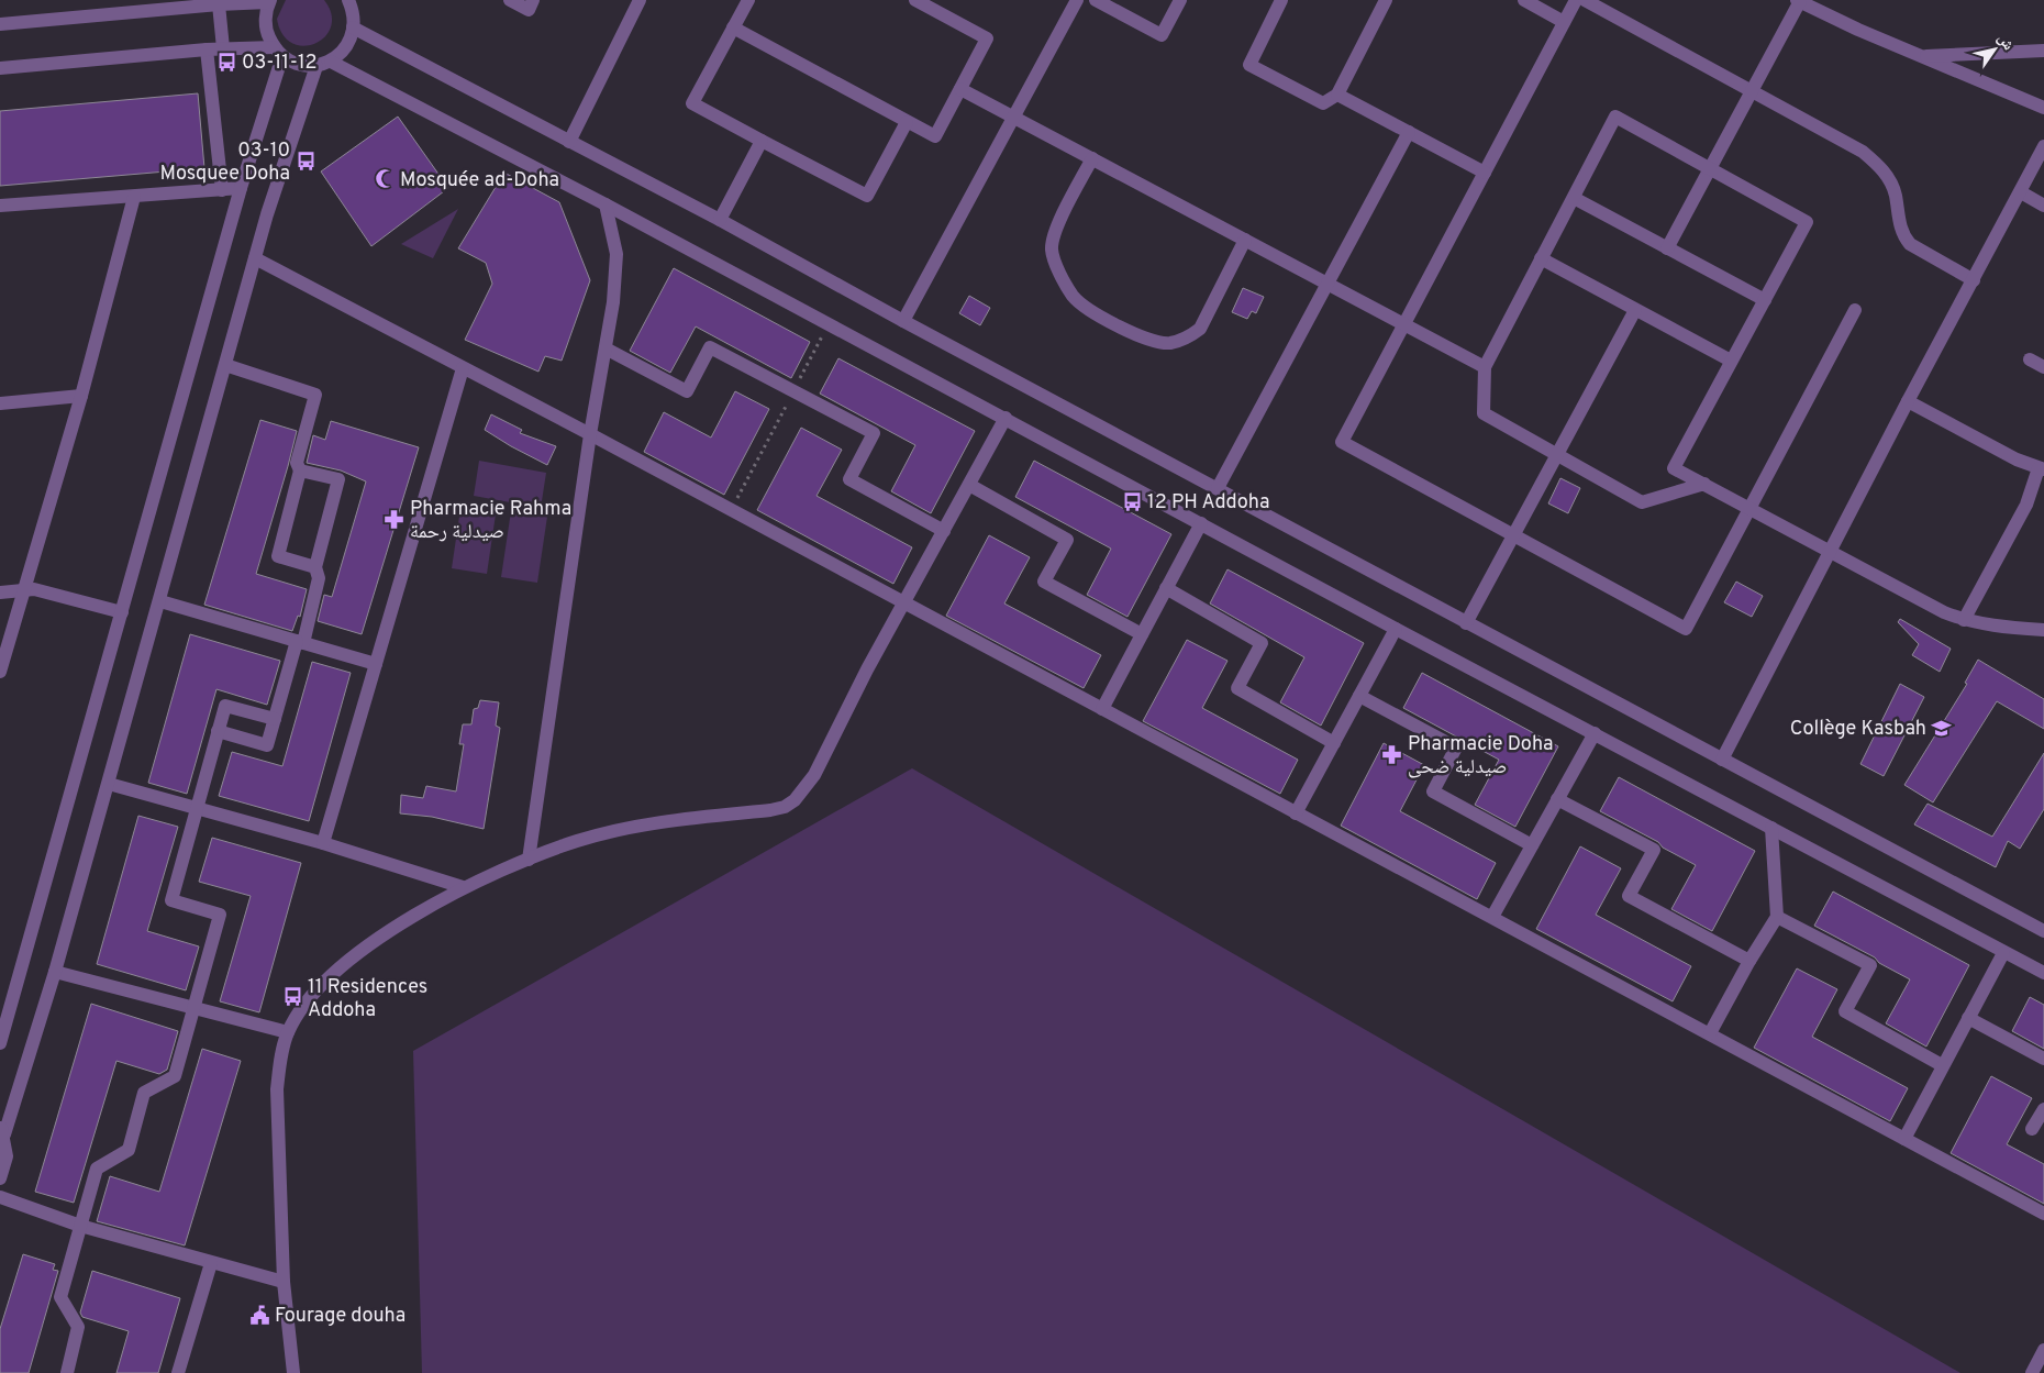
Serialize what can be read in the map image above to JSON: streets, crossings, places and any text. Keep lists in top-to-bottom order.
{
  "places": {
    "bus stop": [
      "03-11-12",
      "03-10 Mosquee Doha",
      "12 PH Addoha",
      "11 Residences Addoha"
    ],
    "mosque": ["Mosquée ad-Doha"],
    "pharmacy": ["Pharmacie Rahma صيدلية رحمة", "Pharmacie Doha صيدلية ضحى"],
    "school or university": ["Collège Kasbah"],
    "public building": ["Fourage douha"]
  },
  "north": "top right"
}
